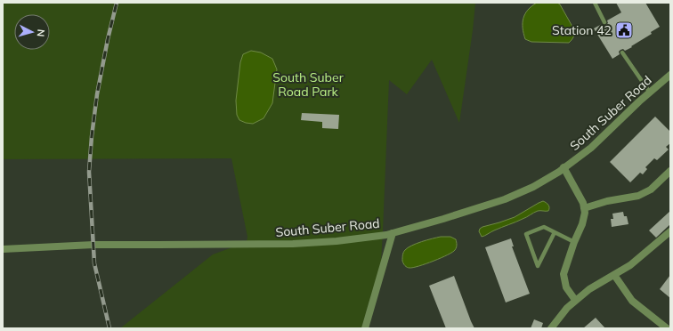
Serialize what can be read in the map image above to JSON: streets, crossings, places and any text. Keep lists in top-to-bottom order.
{
  "streets": {
    "street": ["South Suber Road"]
  },
  "parks": ["South Suber Road Park"],
  "places": {
    "public building": ["Station 42"]
  },
  "north": "right"
}
